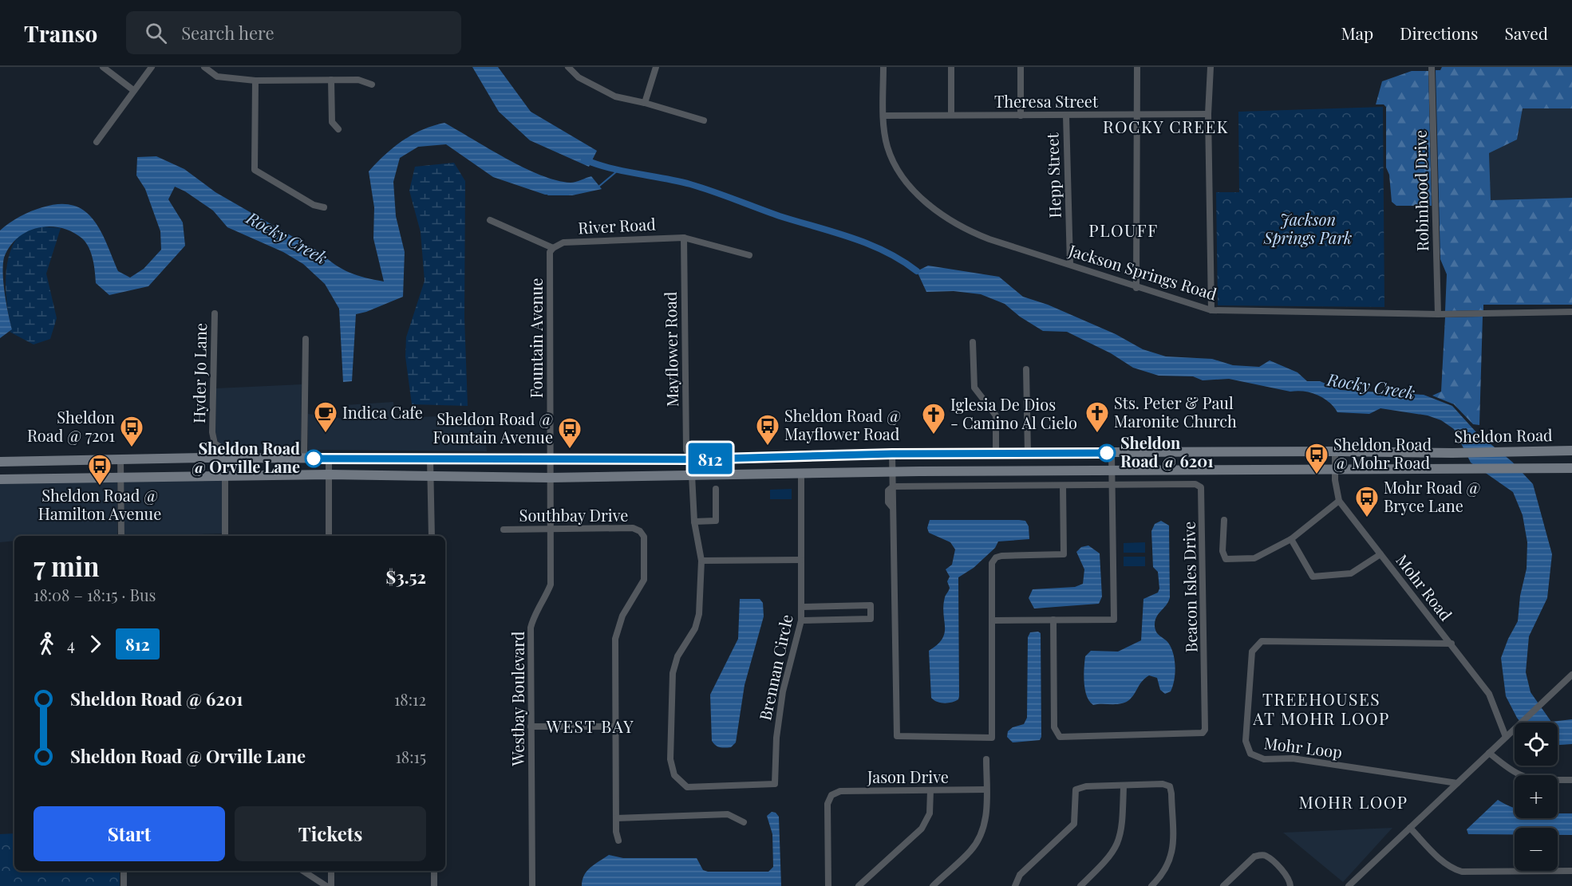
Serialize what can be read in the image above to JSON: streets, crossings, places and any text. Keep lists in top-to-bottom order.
{
  "streets": {
    "main road": ["Sheldon Road"],
    "street": [
      "Theresa Street",
      "Hepp Street",
      "Robinhood Drive",
      "River Road",
      "Jackson Springs Road",
      "Fountain Avenue",
      "Mayflower Road",
      "Hyder Jo Lane",
      "Southbay Drive",
      "Beacon Isles Drive",
      "Mohr Road",
      "Brennan Circle",
      "Westbay Boulevard",
      "Mohr Loop",
      "Jason Drive"
    ]
  },
  "crossings": [
    ["Theresa Street", "Hepp Street"],
    ["Theresa Street", "Jackson Springs Road"],
    ["Hepp Street", "Jackson Springs Road"],
    ["Robinhood Drive", "Jackson Springs Road"],
    ["River Road", "Fountain Avenue"],
    ["River Road", "Mayflower Road"],
    ["Fountain Avenue", "Sheldon Road"],
    ["Fountain Avenue", "Westbay Boulevard"],
    ["Mayflower Road", "Sheldon Road"],
    ["Mayflower Road", "Brennan Circle"],
    ["Hyder Jo Lane", "Sheldon Road"],
    ["Sheldon Road", "Brennan Circle"],
    ["Sheldon Road", "Westbay Boulevard"],
    ["Southbay Drive", "Westbay Boulevard"],
    ["Mohr Road", "Mohr Loop"]
  ],
  "districts": [
    "ROCKY CREEK",
    "PLOUFF",
    "TREEHOUSES AT MOHR LOOP",
    "WEST BAY",
    "MOHR LOOP"
  ],
  "water": ["Rocky Creek"],
  "parks": ["Jackson Springs Park"],
  "places": {
    "cafe": ["Indica Cafe"],
    "church": ["Sts. Peter & Paul Maronite Church", "Iglesia De Dios - Camino Al Cielo"],
    "bus stop": [
      "Sheldon Road @ Mayflower Road",
      "Sheldon Road @ 7201",
      "Sheldon Road @ Fountain Avenue",
      "Sheldon Road @ Mohr Road",
      "Sheldon Road @ Hamilton Avenue",
      "Mohr Road @ Bryce Lane"
    ],
    "other": ["Sheldon Road @ 6201", "Sheldon Road @ Orville Lane"]
  },
  "lines": ["bus line 812"],
  "page": {
    "header": "Transo",
    "search": "Search here",
    "nav": ["Map", "Directions", "Saved"],
    "on_map": "812",
    "heading": ["7 min", "18:08 – 18:15 · Bus", "$3.52"],
    "legs": ["4", "812"],
    "list": [
      {
        "name": "Sheldon Road @ 6201",
        "value": "18:12"
      },
      {
        "name": "Sheldon Road @ Orville Lane",
        "value": "18:15"
      }
    ],
    "map_buttons": ["+", "−"],
    "buttons": ["Start", "Tickets"]
  }
}
